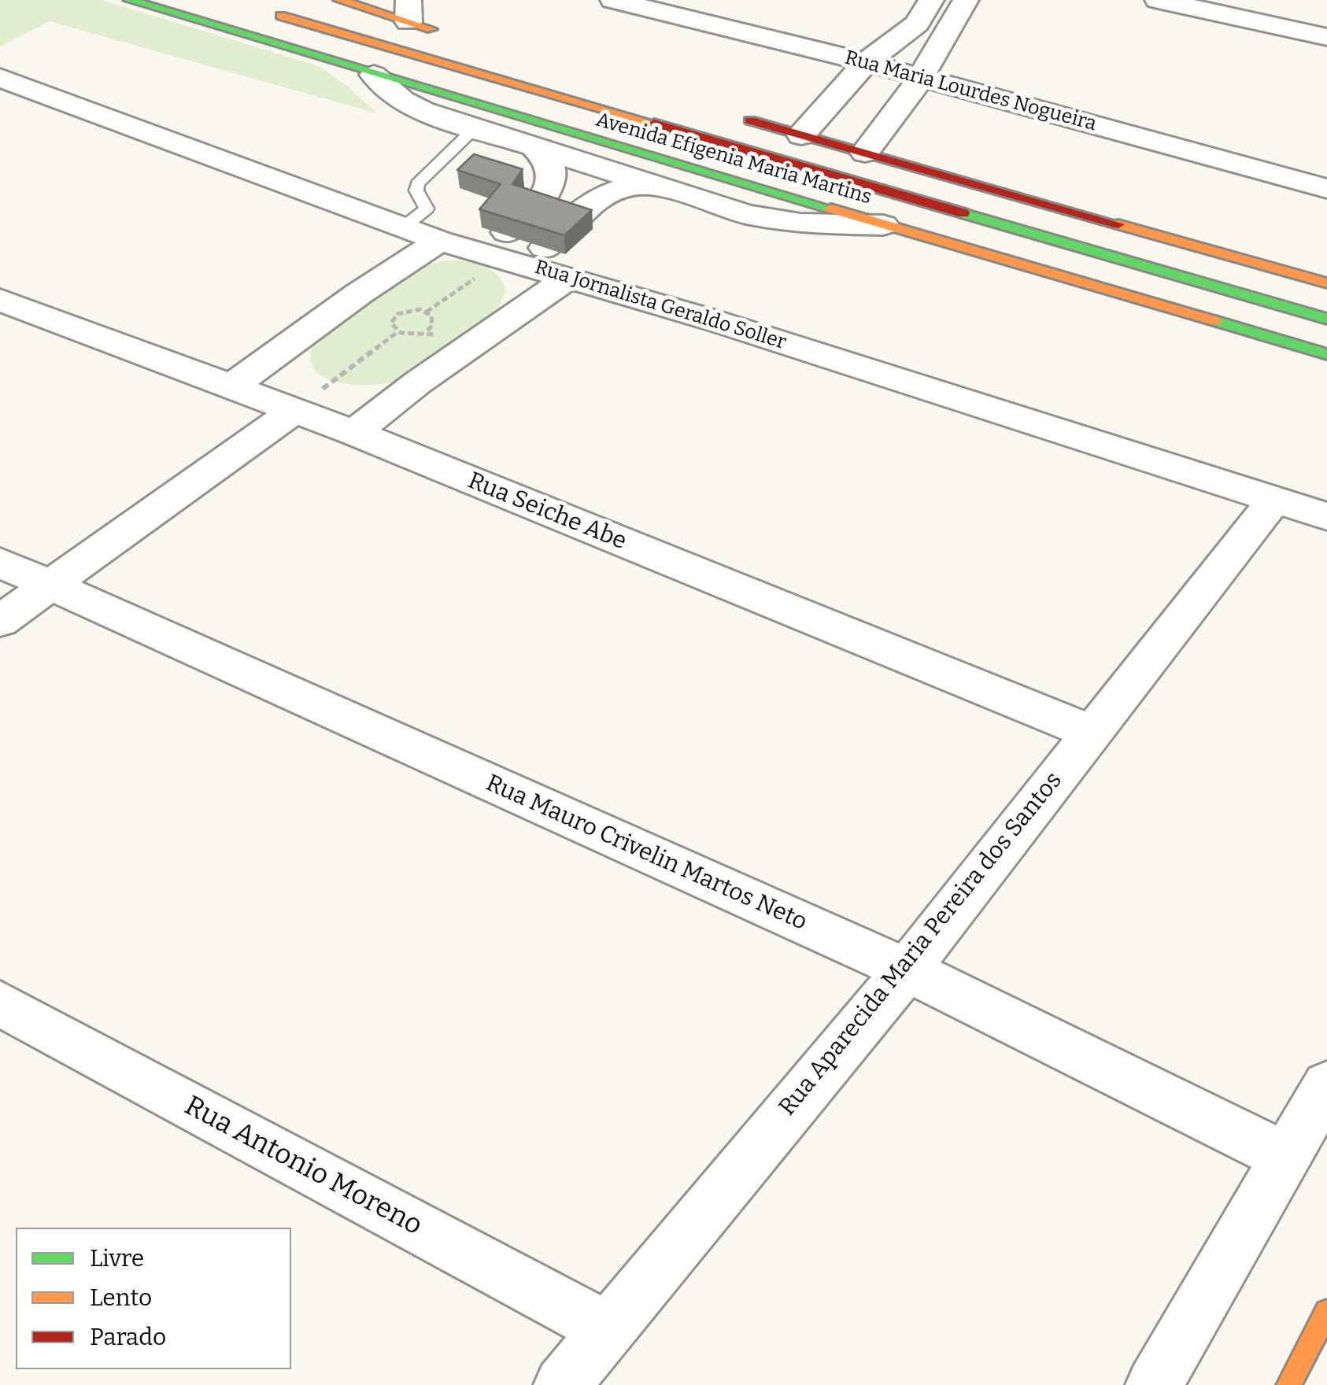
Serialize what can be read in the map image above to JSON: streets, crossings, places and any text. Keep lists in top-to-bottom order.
{
  "streets": {
    "main road": ["Avenida Efigenia Maria Martins"],
    "street": [
      "Rua Maria Lourdes Nogueira",
      "Rua Jornalista Geraldo Soller",
      "Rua Seiche Abe",
      "Rua Mauro Crivelin Martos Neto",
      "Rua Aparecida Maria Pereira dos Santos",
      "Rua Antonio Moreno"
    ]
  },
  "crossings": [
    ["Rua Jornalista Geraldo Soller", "Rua Aparecida Maria Pereira dos Santos"],
    ["Rua Seiche Abe", "Rua Aparecida Maria Pereira dos Santos"],
    ["Rua Mauro Crivelin Martos Neto", "Rua Aparecida Maria Pereira dos Santos"],
    ["Rua Aparecida Maria Pereira dos Santos", "Rua Antonio Moreno"]
  ],
  "legend": ["Livre", "Lento", "Parado"]
}
